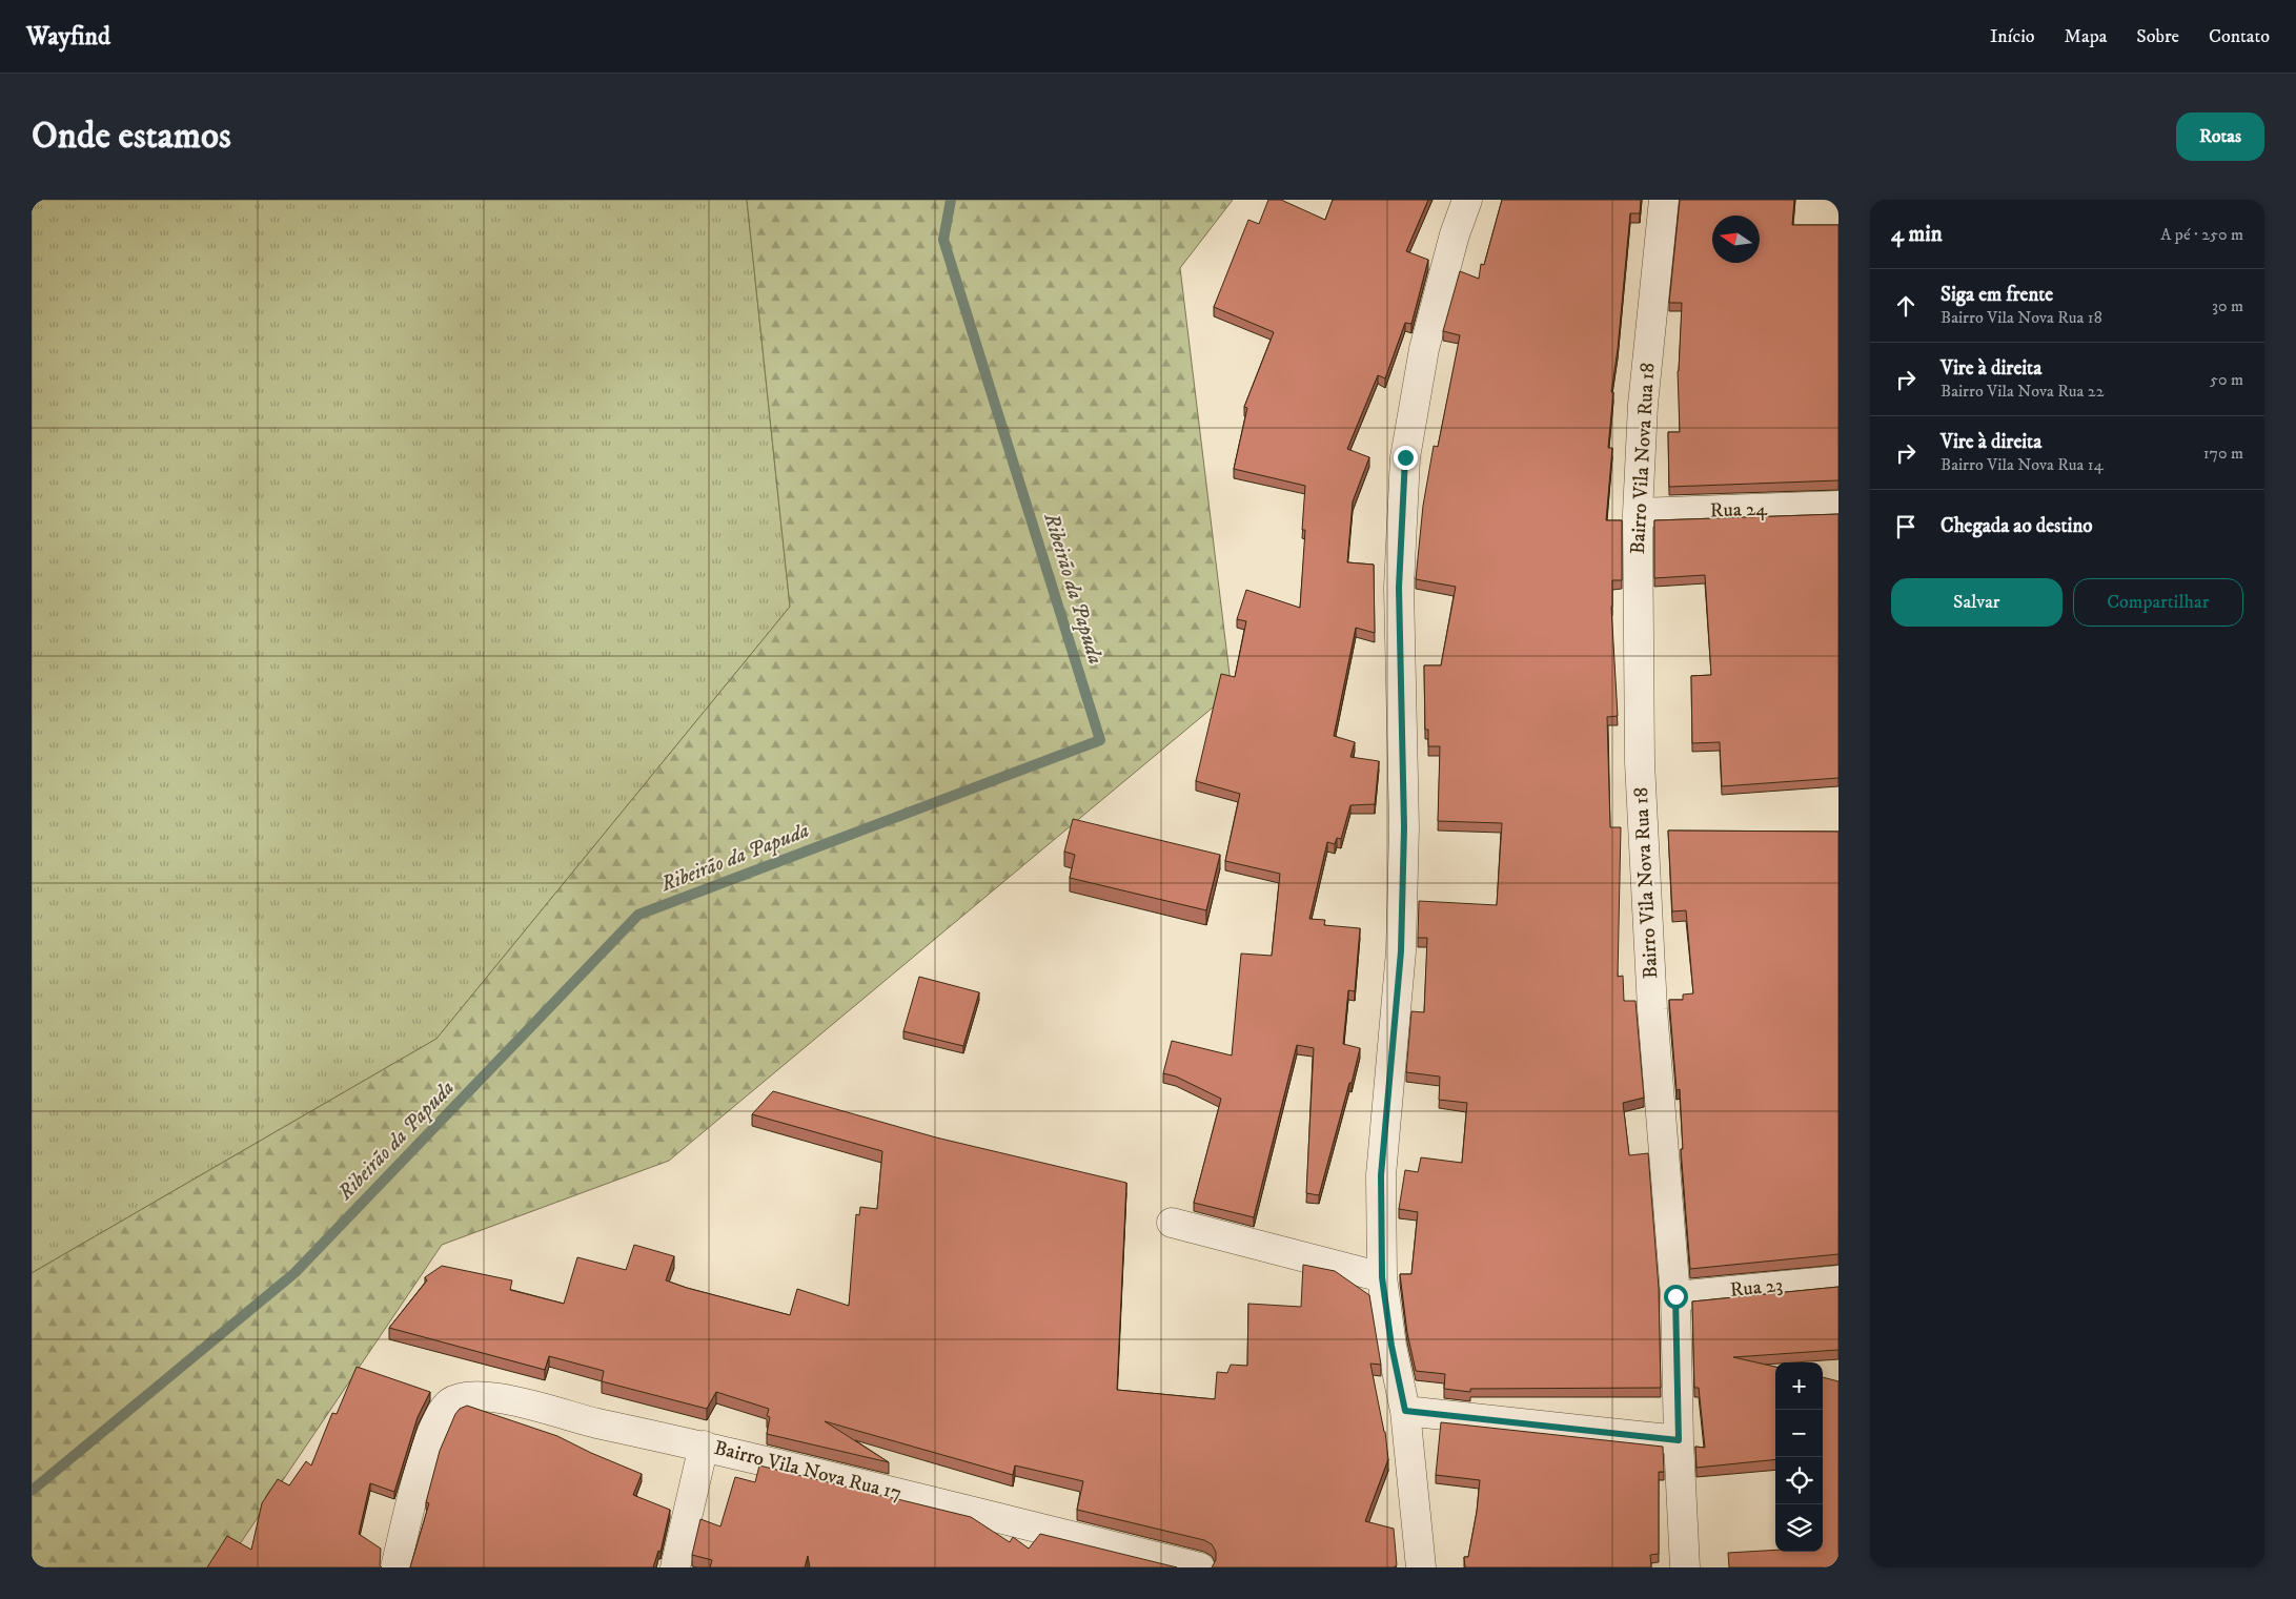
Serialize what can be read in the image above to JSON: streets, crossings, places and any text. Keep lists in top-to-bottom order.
{
  "streets": {
    "street": [
      "Bairro Vila Nova Rua 18",
      "Rua 24",
      "Rua 23",
      "Bairro Vila Nova Rua 17"
    ]
  },
  "crossings": [
    ["Bairro Vila Nova Rua 18", "Rua 24"],
    ["Bairro Vila Nova Rua 18", "Rua 23"]
  ],
  "water": ["Ribeirão da Papuda"],
  "north": "left",
  "page": {
    "header": "Wayfind",
    "nav": [
      "Início",
      "Mapa",
      "Sobre",
      "Contato"
    ],
    "buttons": [
      "Rotas",
      ["Salvar", "Compartilhar"]
    ],
    "title": "Onde estamos",
    "heading": ["4 min", "A pé · 250 m"],
    "list": [
      ["Siga em frente", "Bairro Vila Nova Rua 18", "30 m"],
      ["Vire à direita", "Bairro Vila Nova Rua 22", "50 m"],
      ["Vire à direita", "Bairro Vila Nova Rua 14", "170 m"],
      "Chegada ao destino"
    ],
    "map_buttons": ["+", "−"]
  }
}
